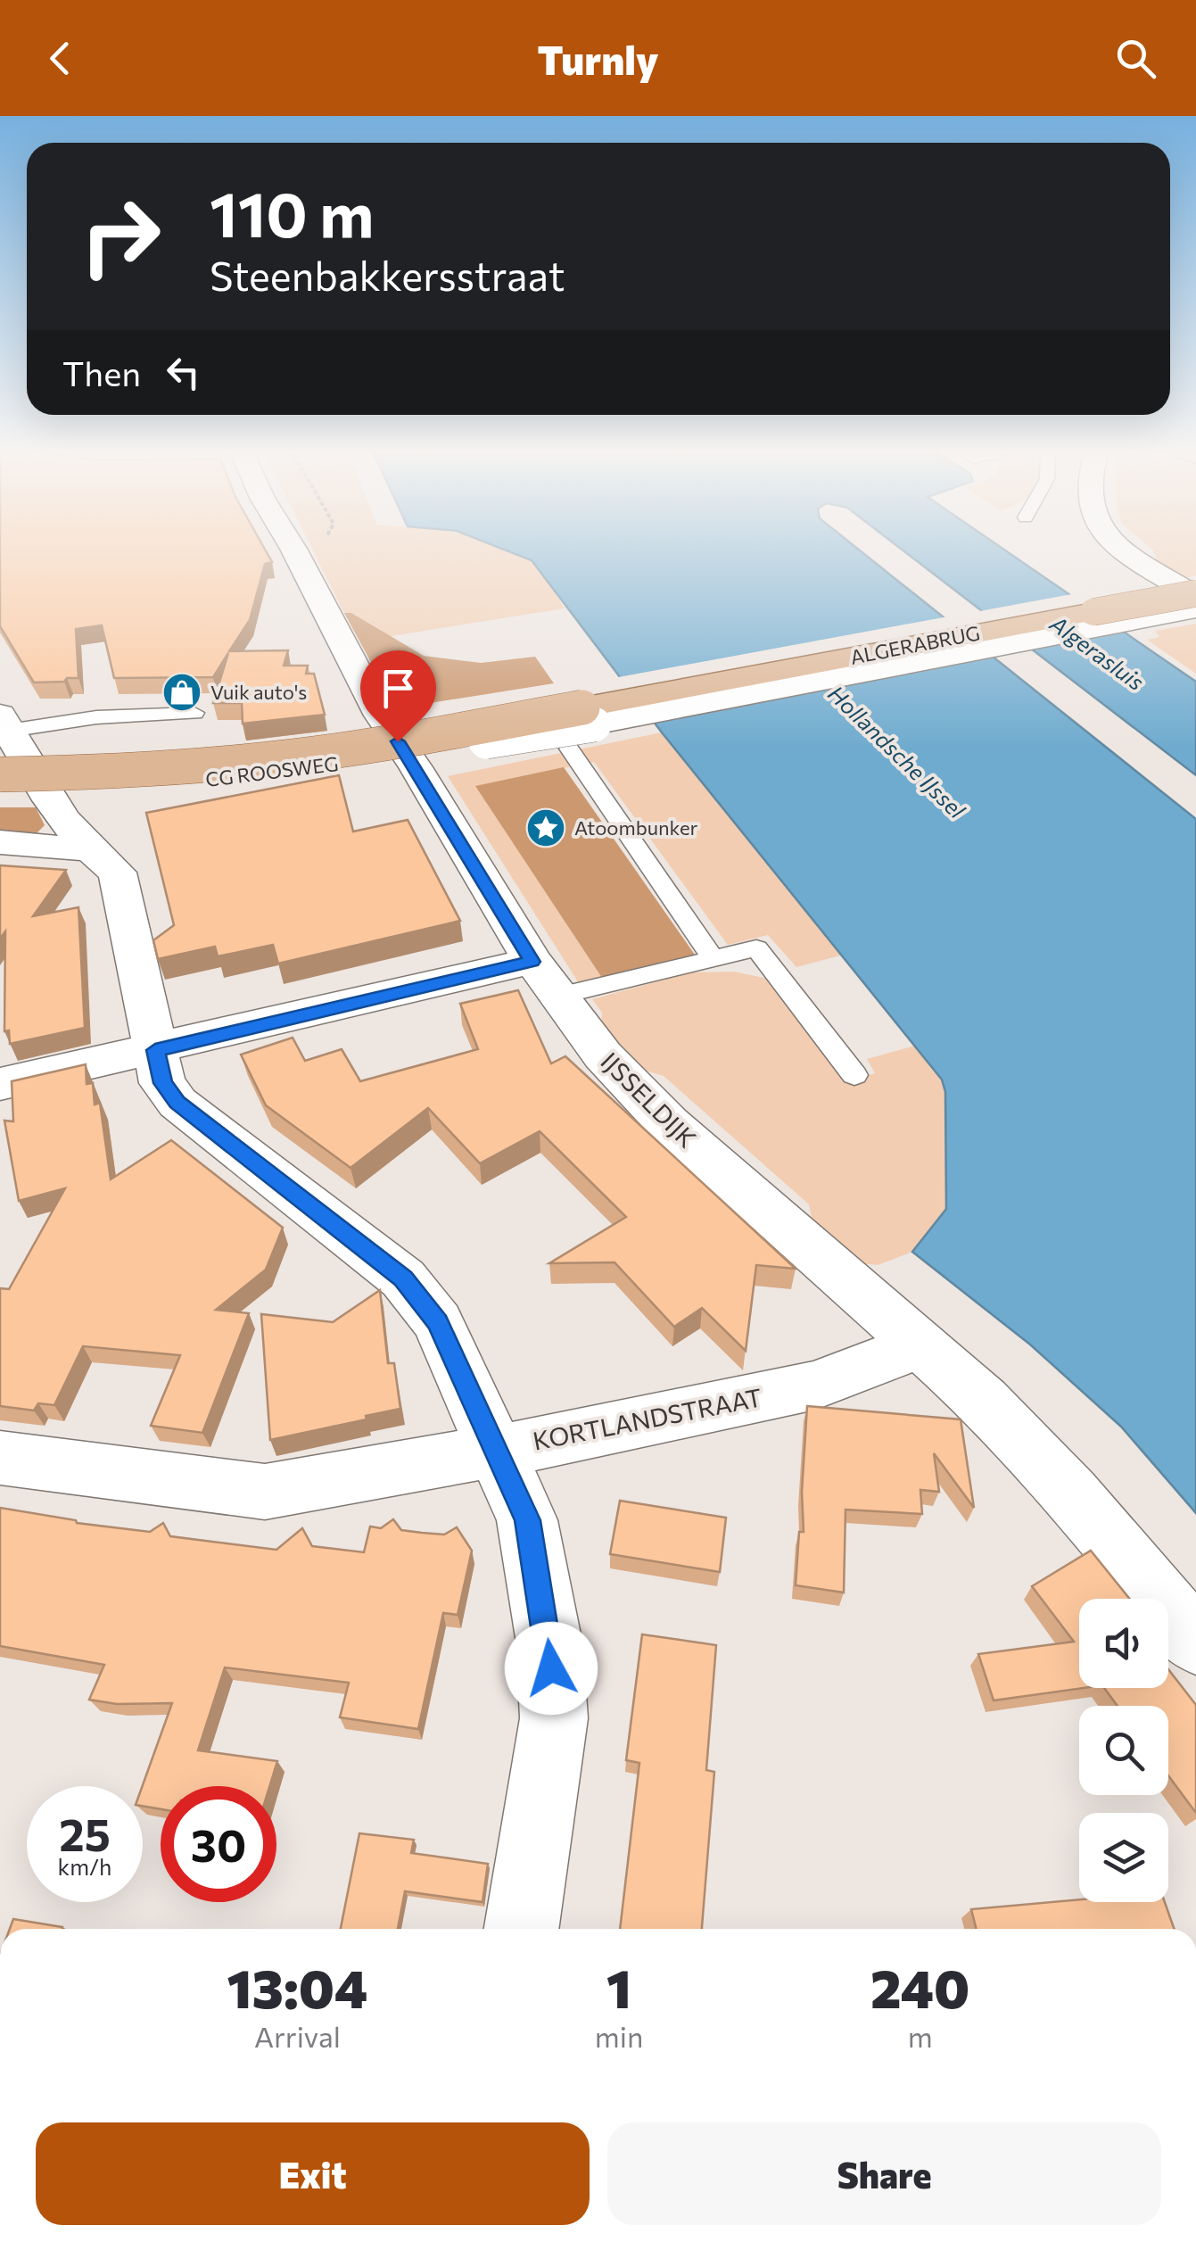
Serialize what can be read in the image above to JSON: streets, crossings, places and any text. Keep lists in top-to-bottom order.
{
  "streets": {
    "main road": ["ALGERABRUG", "CG ROOSWEG"],
    "street": ["IJSSELDIJK", "KORTLANDSTRAAT"]
  },
  "crossings": [
    ["ALGERABRUG", "CG ROOSWEG"],
    ["IJSSELDIJK", "KORTLANDSTRAAT"]
  ],
  "water": ["Algerasluis", "Hollandsche IJssel"],
  "places": {
    "shop": ["Vuik auto's"],
    "place": ["Atoombunker"]
  },
  "page": {
    "header": "Turnly",
    "turn": ["110 m", "Steenbakkersstraat"],
    "then": "Then",
    "speed": "25 km/h",
    "limit": "30",
    "eta": [
      "13:04",
      "Arrival",
      "1",
      "min",
      "240",
      "m"
    ],
    "buttons": ["Exit", "Share"]
  }
}
